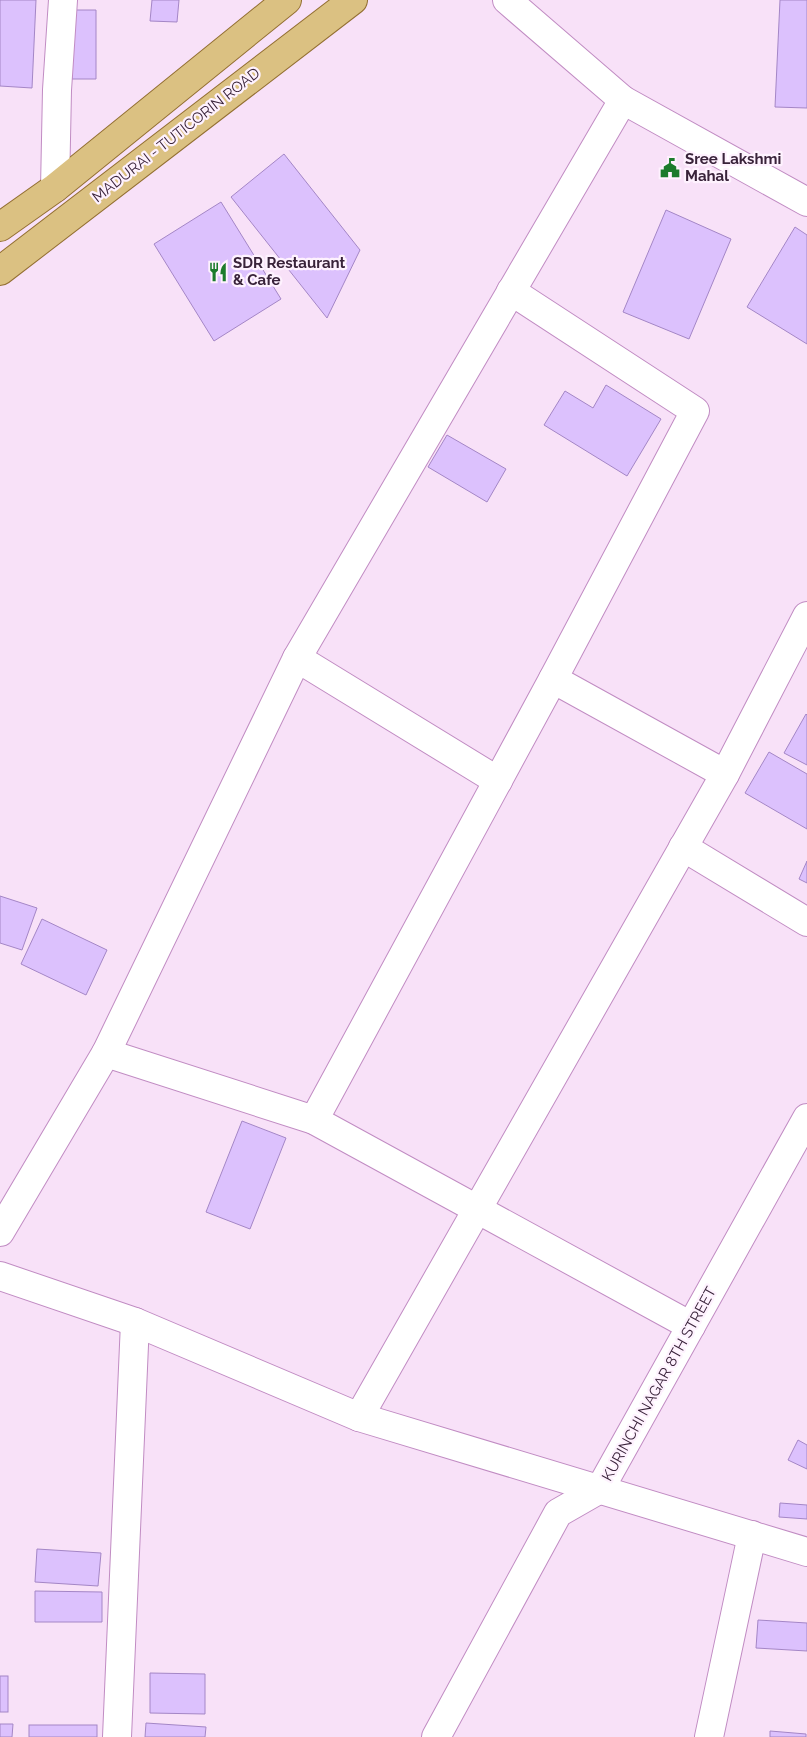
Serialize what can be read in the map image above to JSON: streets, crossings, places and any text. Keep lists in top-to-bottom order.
{
  "streets": {
    "main road": ["MADURAI - TUTICORIN ROAD"],
    "street": ["KURINCHI NAGAR 8TH STREET"]
  },
  "places": {
    "public building": ["Sree Lakshmi Mahal"],
    "restaurant": ["SDR Restaurant & Cafe"]
  }
}
